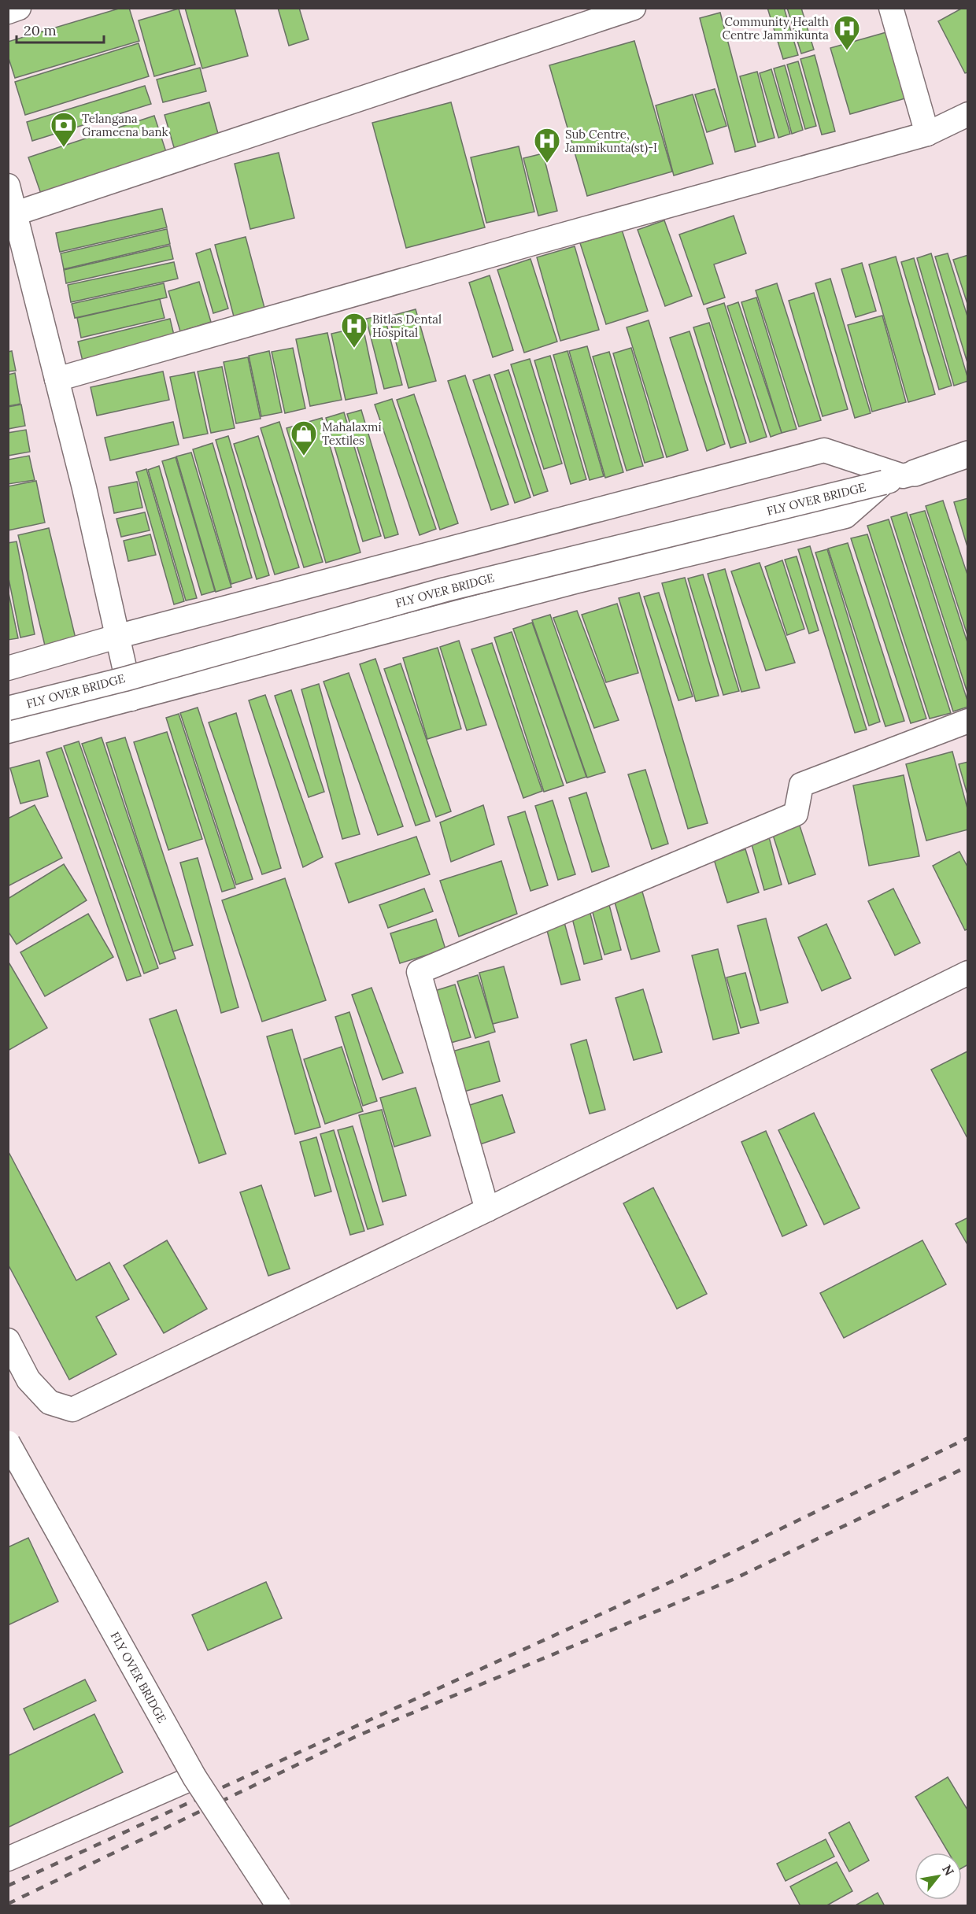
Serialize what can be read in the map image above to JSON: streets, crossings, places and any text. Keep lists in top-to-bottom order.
{
  "streets": {
    "street": ["FLY OVER BRIDGE"]
  },
  "places": {
    "hospital": ["Community Health Centre Jammikunta", "Sub Centre, Jammikunta(st)-I", "Bitlas Dental Hospital"],
    "bank": ["Telangana Grameena bank"],
    "shop": ["Mahalaxmi Textiles"]
  },
  "scale_bar": "20 m",
  "north": "top right"
}
